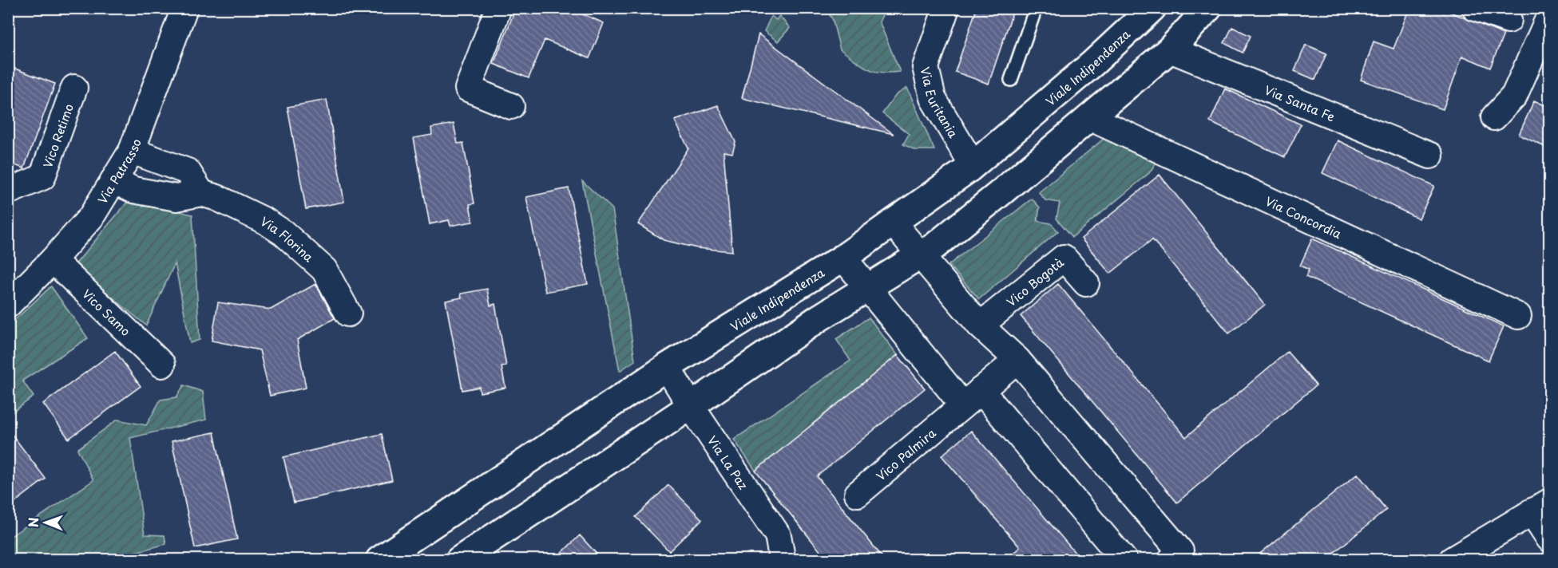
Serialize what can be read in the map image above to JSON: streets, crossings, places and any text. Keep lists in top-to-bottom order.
{
  "streets": {
    "street": [
      "Viale Indipendenza",
      "Via Euritania",
      "Via Santa Fe",
      "Vico Retimo",
      "Via Patrasso",
      "Via Concordia",
      "Via Florina",
      "Vico Bogotà",
      "Vico Samo",
      "Vico Palmira",
      "Via La Paz"
    ]
  },
  "crossings": [
    ["Viale Indipendenza", "Via Euritania"],
    ["Viale Indipendenza", "Via La Paz"],
    ["Via Patrasso", "Vico Samo"]
  ],
  "north": "left"
}
